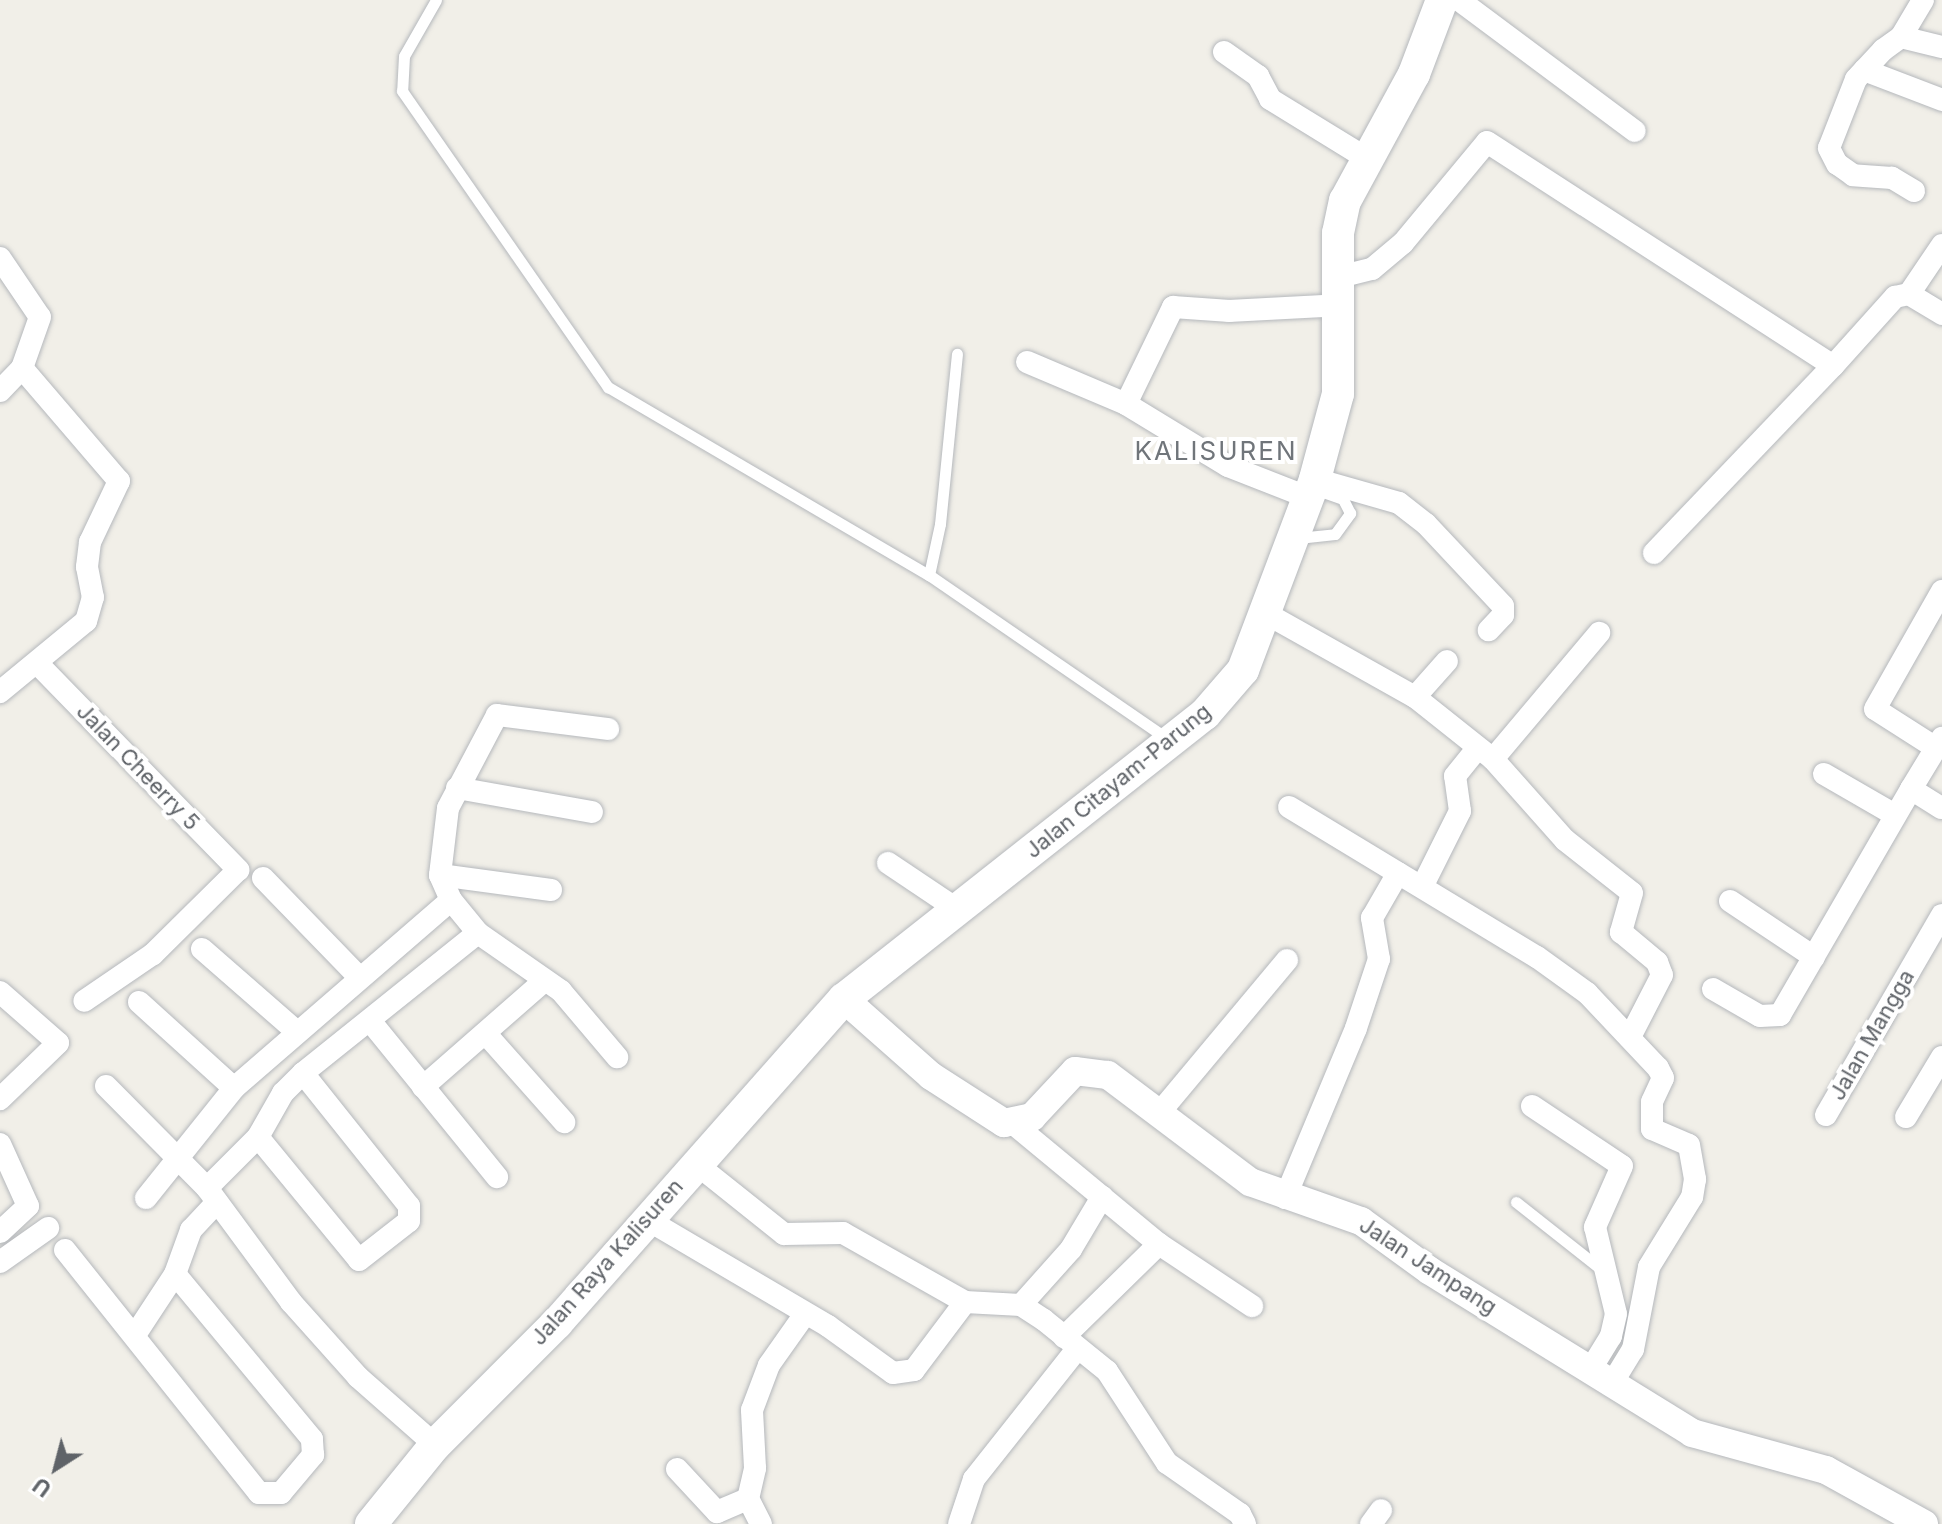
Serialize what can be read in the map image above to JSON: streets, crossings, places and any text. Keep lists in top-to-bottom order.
{
  "streets": {
    "main road": ["Jalan Citayam-Parung", "Jalan Raya Kalisuren"],
    "street": ["Jalan Cheerry 5", "Jalan Mangga", "Jalan Jampang"]
  },
  "crossings": [
    ["Jalan Citayam-Parung", "Jalan Raya Kalisuren"]
  ],
  "districts": ["KALISUREN"],
  "north": "bottom left"
}
